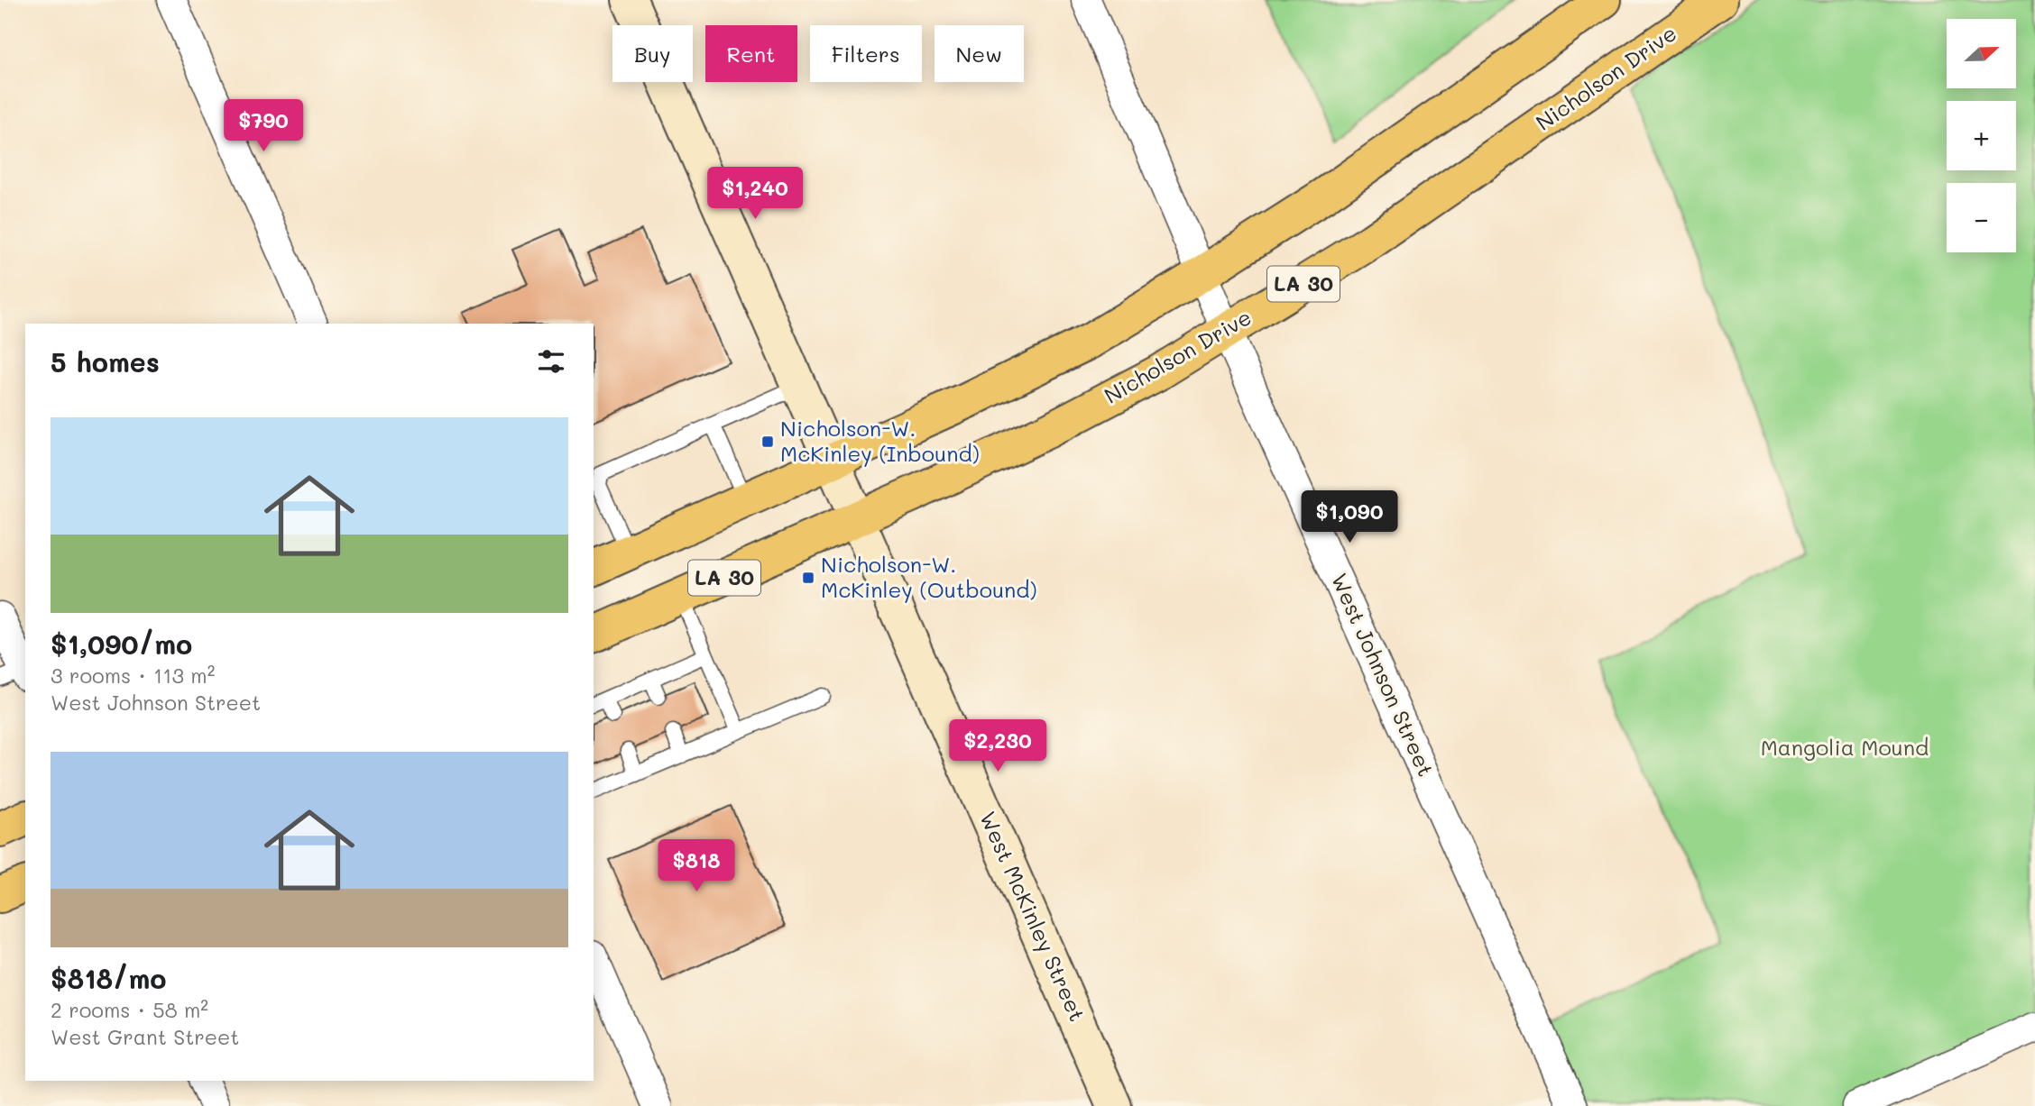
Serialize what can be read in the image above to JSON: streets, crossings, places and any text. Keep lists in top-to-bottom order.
{
  "streets": {
    "main road": ["Nicholson Drive", "LA 30"],
    "street": ["West Johnson Street", "West McKinley Street"]
  },
  "crossings": [
    ["Nicholson Drive", "West Johnson Street"],
    ["Nicholson Drive", "West McKinley Street"],
    ["LA 30", "West Johnson Street"],
    ["LA 30", "West McKinley Street"]
  ],
  "parks": ["Mangolia Mound"],
  "places": {
    "transit": ["Nicholson-W. McKinley (Inbound)", "Nicholson-W. McKinley (Outbound)"]
  },
  "north": "right",
  "page": {
    "map_buttons": ["+", "−"],
    "chip": [
      "Buy",
      "Rent",
      "Filters",
      "New"
    ],
    "price": [
      "$790",
      "$1,240",
      "$1,090",
      "$2,230",
      "$818"
    ],
    "heading": "5 homes",
    "list": [
      {
        "name": "$1,090/mo",
        "note": "3 rooms · 113 m² · West Johnson Street"
      },
      {
        "name": "$818/mo",
        "note": "2 rooms · 58 m² · West Grant Street"
      }
    ]
  }
}
